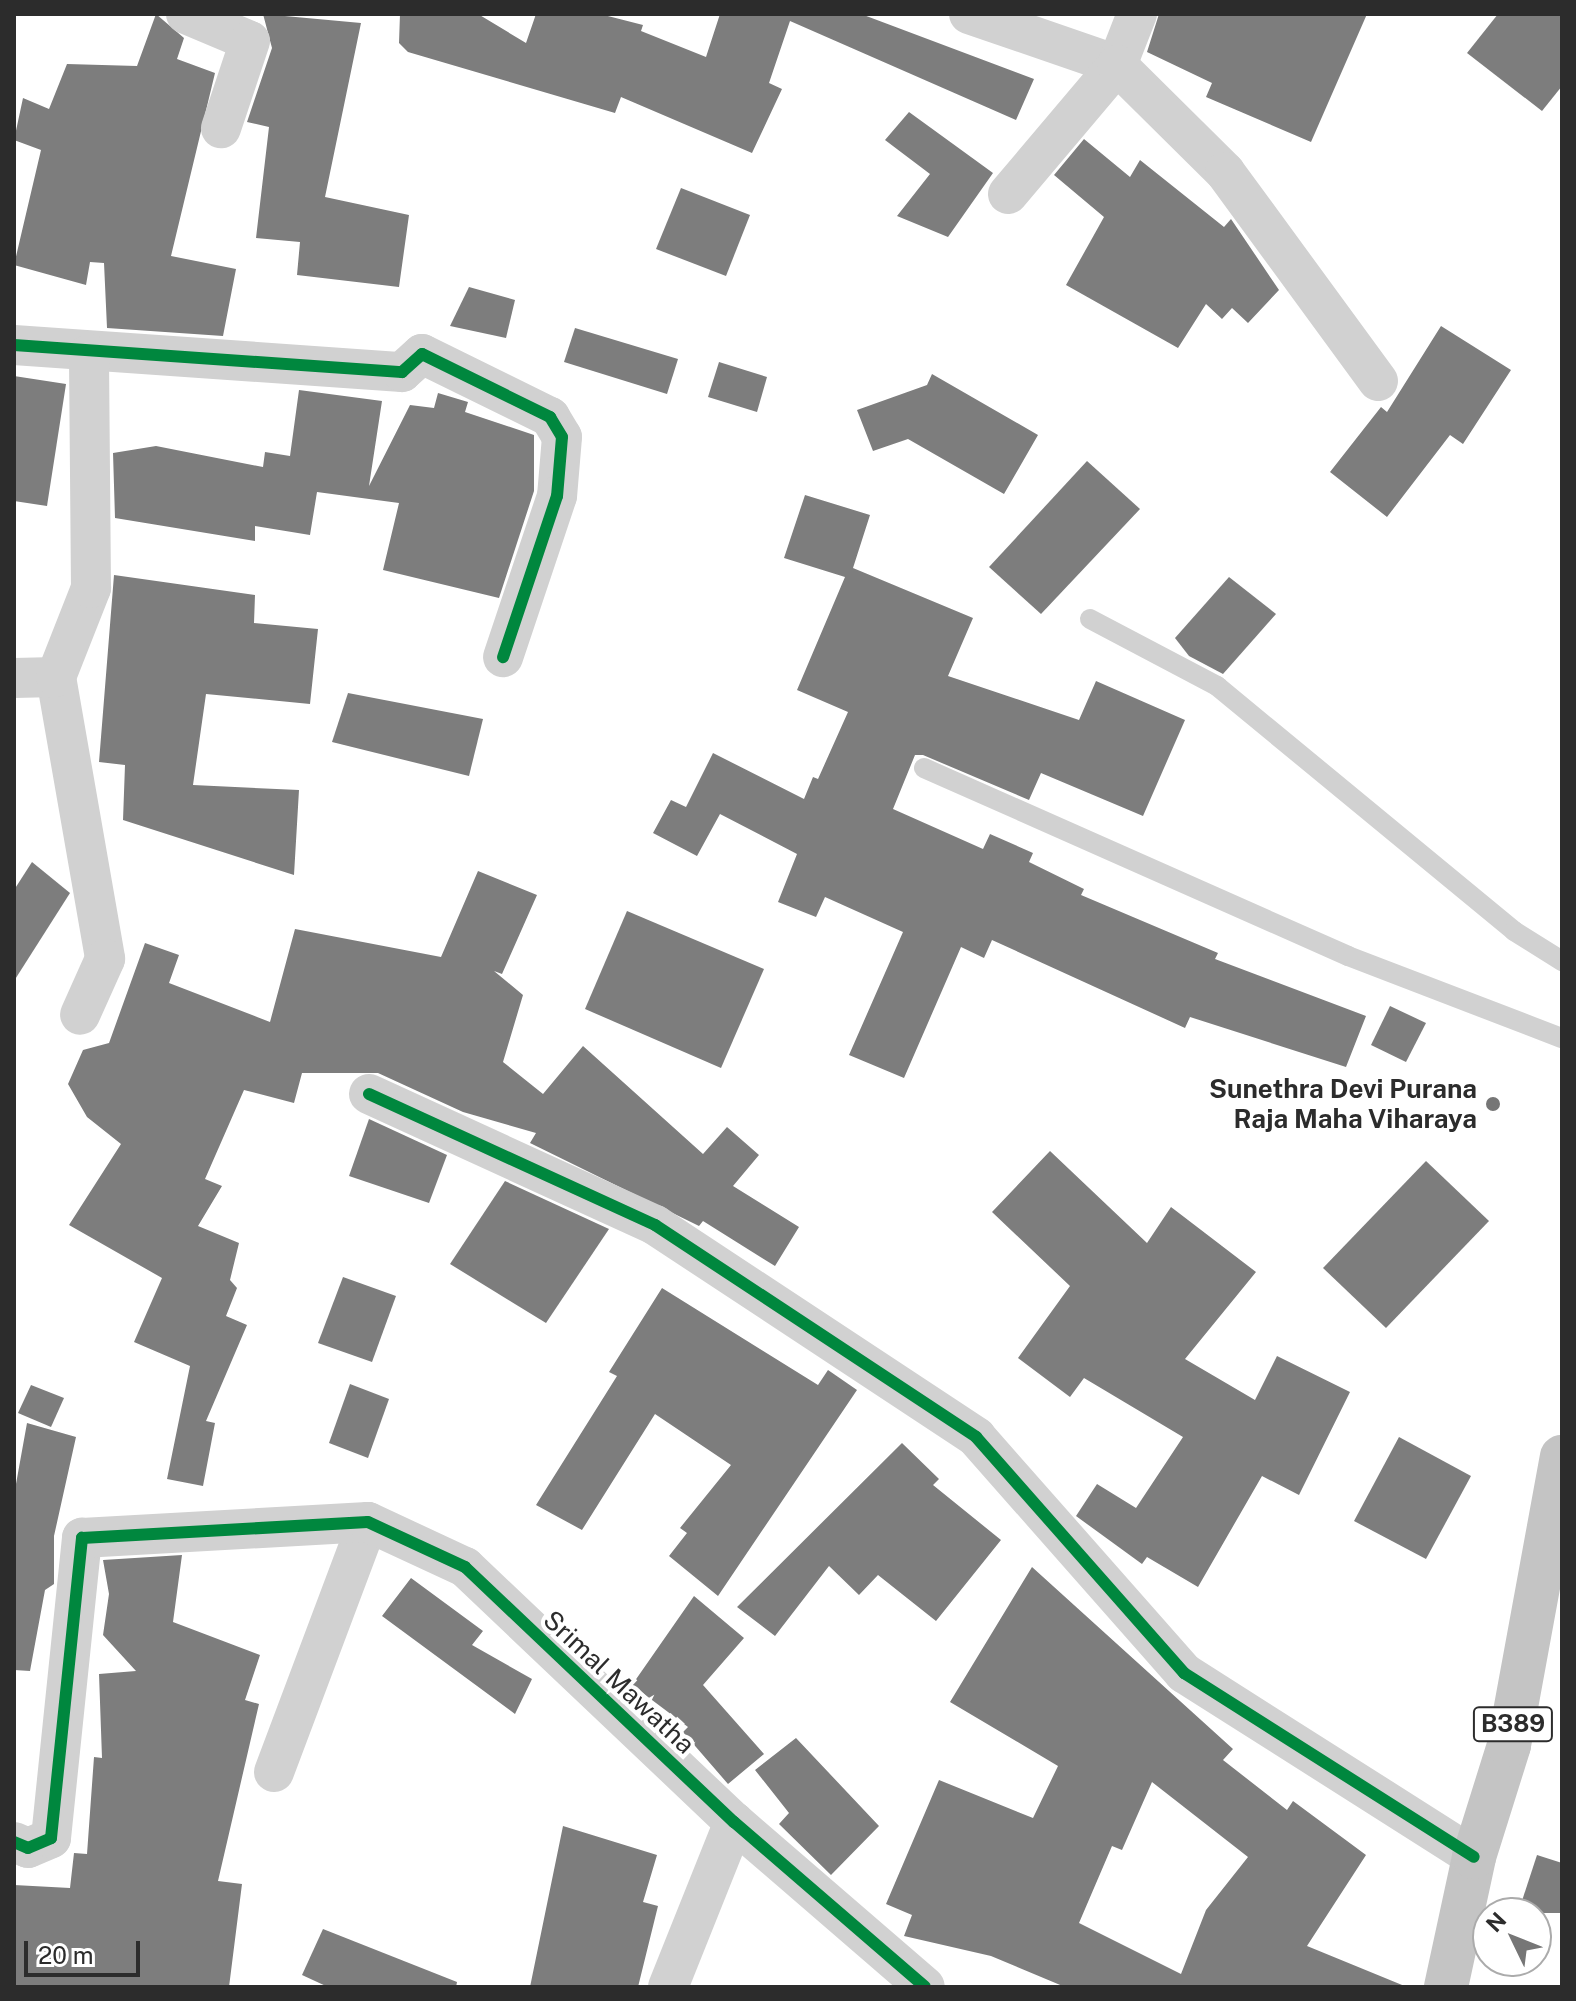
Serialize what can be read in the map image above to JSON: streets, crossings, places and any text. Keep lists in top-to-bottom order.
{
  "streets": {
    "main road": ["B389"],
    "street": ["Srimal Mawatha"]
  },
  "places": ["Sunethra Devi Purana Raja Maha Viharaya"],
  "scale_bar": "20 m",
  "north": "top left"
}
